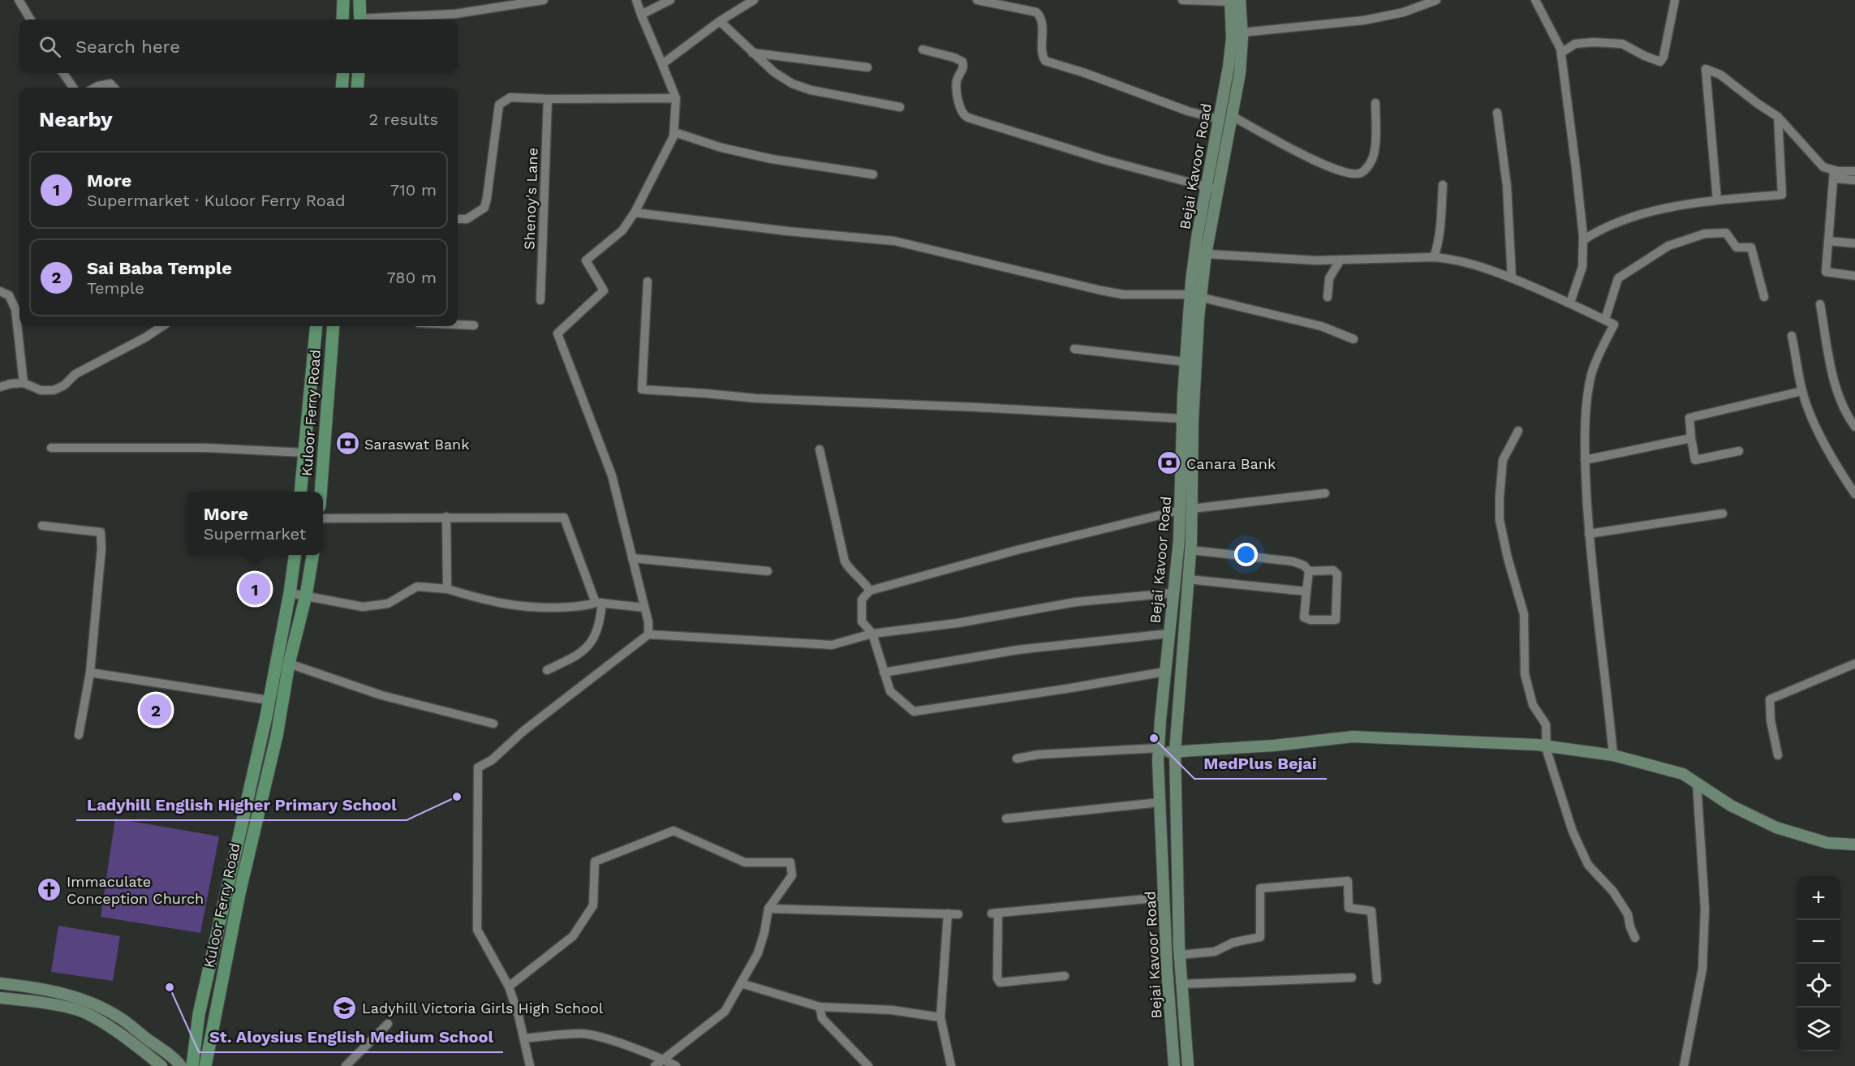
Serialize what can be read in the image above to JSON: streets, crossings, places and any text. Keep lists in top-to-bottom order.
{
  "streets": {
    "main road": ["Bejai Kavoor Road", "Kuloor Ferry Road"],
    "street": ["Shenoy's Lane"]
  },
  "places": {
    "bank": ["Saraswat Bank", "Canara Bank"],
    "other": ["MedPlus Bejai", "Ladyhill English Higher Primary School", "St. Aloysius English Medium School"],
    "church": ["Immaculate Conception Church"],
    "school or university": ["Ladyhill Victoria Girls High School"]
  },
  "page": {
    "search": "Search here",
    "heading": ["Nearby", "2 results"],
    "list": [
      {
        "mark": "1",
        "name": "More",
        "note": "Supermarket · Kuloor Ferry Road",
        "value": "710 m"
      },
      {
        "mark": "2",
        "name": "Sai Baba Temple",
        "note": "Temple",
        "value": "780 m"
      }
    ],
    "popup": ["More", "Supermarket"],
    "pins": ["1", "2"],
    "map_buttons": ["+", "−"]
  }
}
